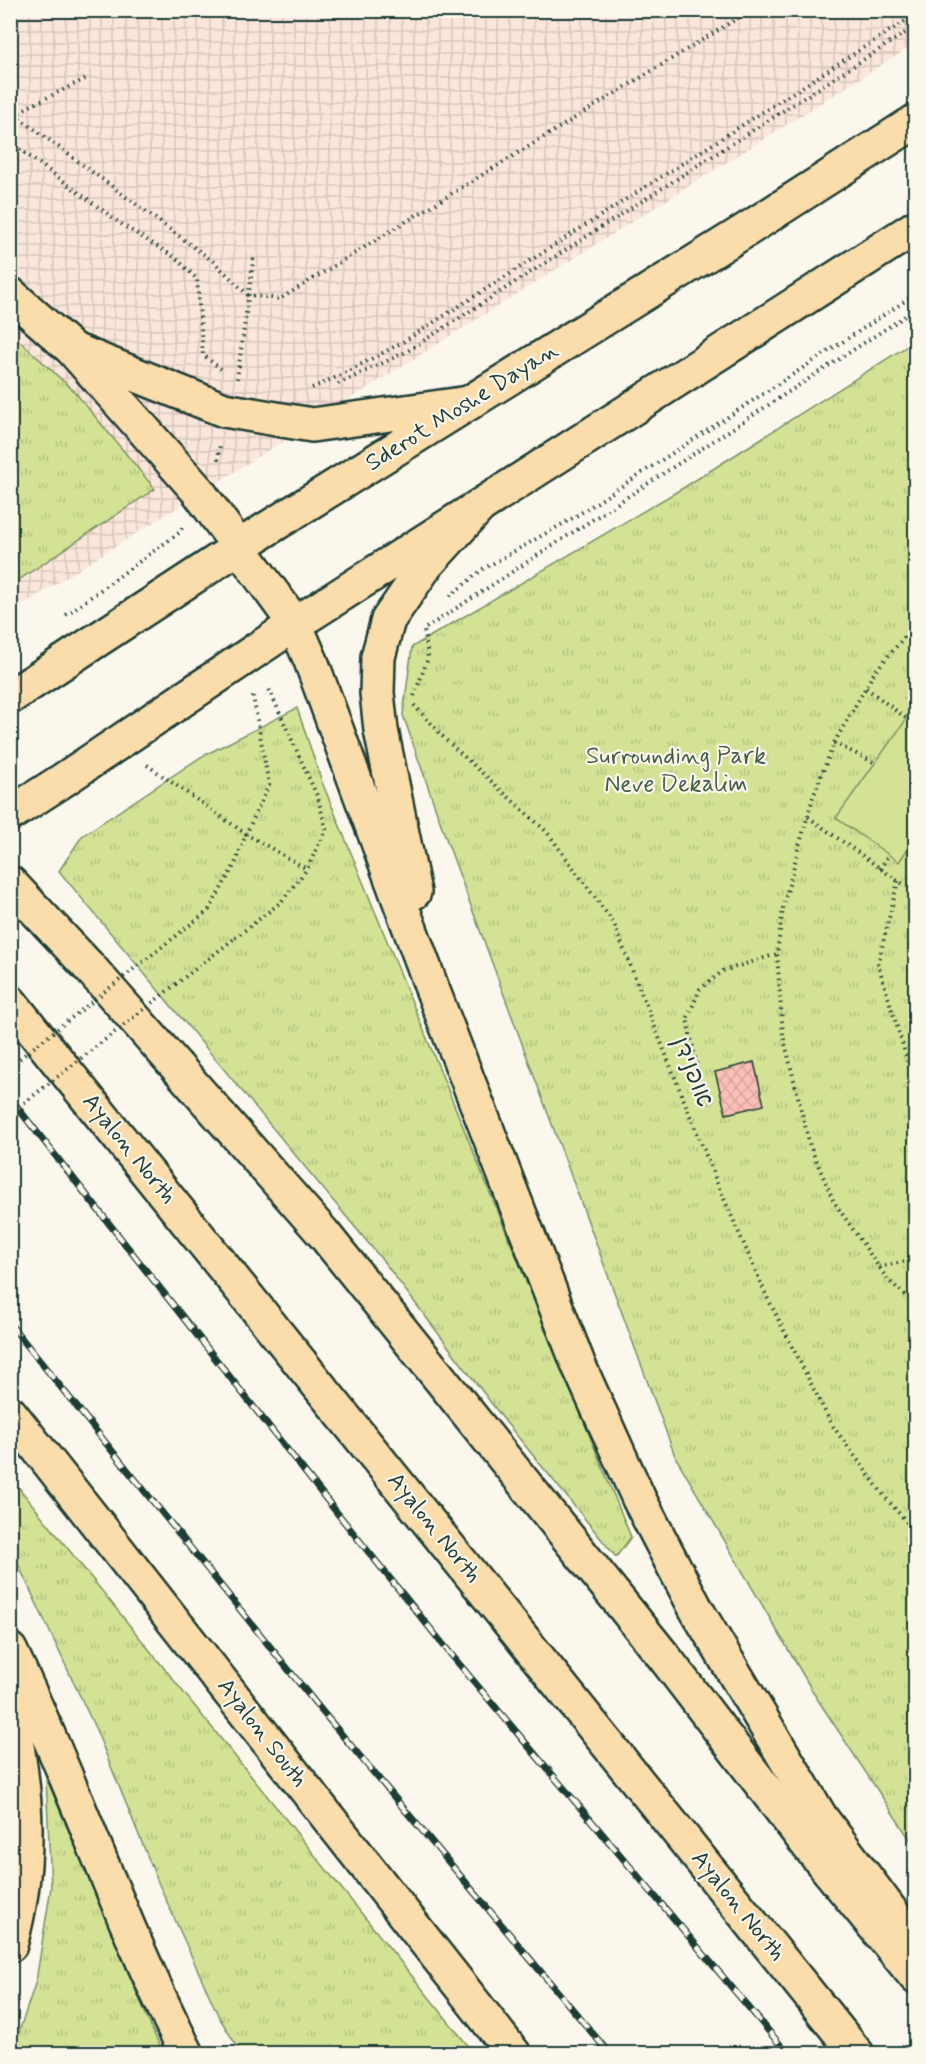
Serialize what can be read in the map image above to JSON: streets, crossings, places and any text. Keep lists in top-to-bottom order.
{
  "streets": {
    "main road": ["Sderot Moshe Dayan", "Ayalon North", "Ayalon South"],
    "path": ["אופנידן"]
  },
  "parks": ["Surrounding Park Neve Dekalim"]
}
